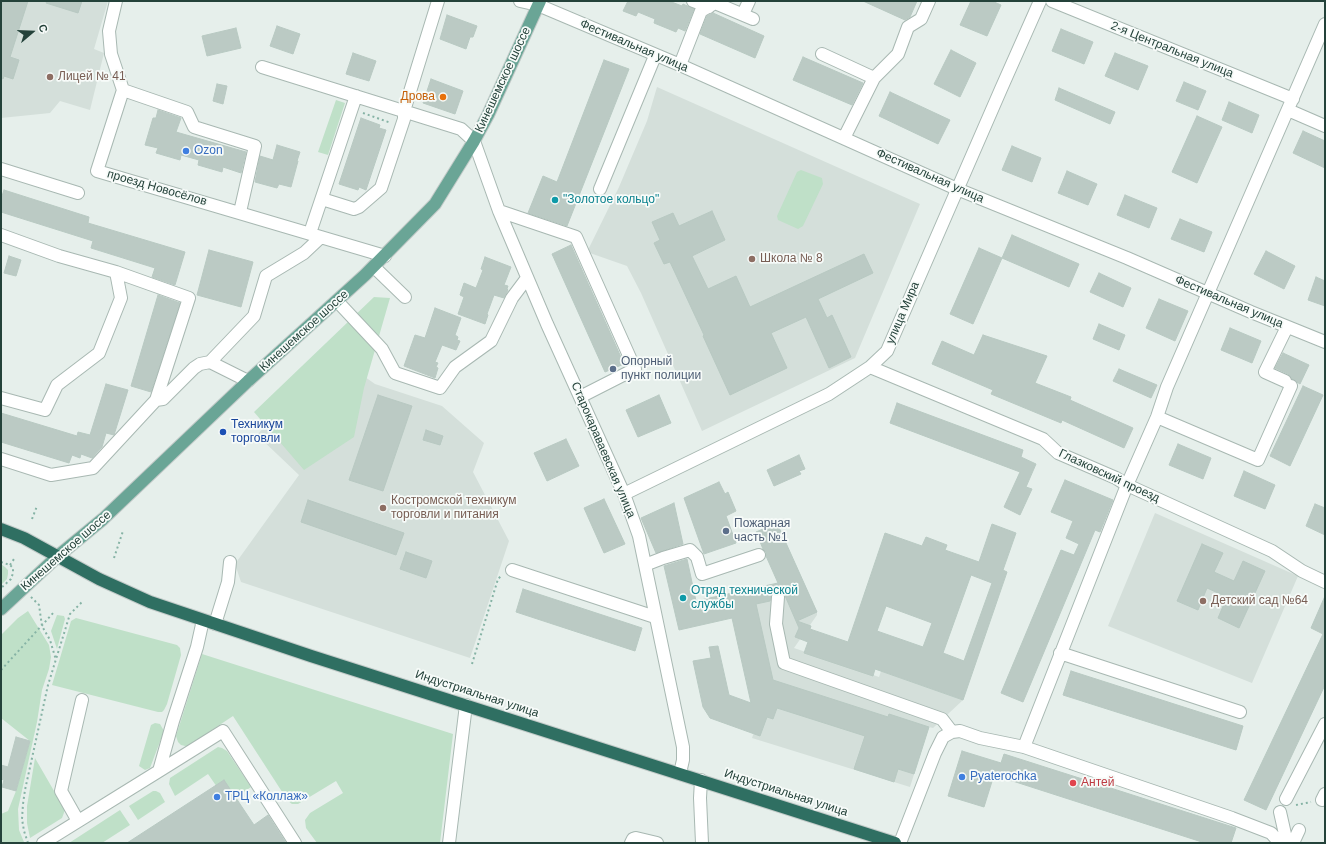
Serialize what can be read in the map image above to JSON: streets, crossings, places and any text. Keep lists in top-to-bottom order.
{
  "streets": {
    "highway": ["Индустриальная улица"],
    "main road": ["Кинешемское шоссе"],
    "street": [
      "Фестивальная улица",
      "2-я Центральная улица",
      "проезд Новосёлов",
      "улица Мира",
      "Старокараваевская улица",
      "Глазковский проезд"
    ]
  },
  "crossings": [
    ["Фестивальная улица", "Кинешемское шоссе"],
    ["Фестивальная улица", "улица Мира"],
    ["Кинешемское шоссе", "проезд Новосёлов"],
    ["Кинешемское шоссе", "Старокараваевская улица"],
    ["Кинешемское шоссе", "Индустриальная улица"],
    ["улица Мира", "Старокараваевская улица"],
    ["улица Мира", "Глазковский проезд"],
    ["Старокараваевская улица", "Индустриальная улица"]
  ],
  "places": [
    "Лицей № 41",
    "Дрова",
    "Ozon",
    "\"Золотое кольцо\"",
    "Школа № 8",
    "Опорный пункт полиции",
    "Техникум торговли",
    "Костромской техникум торговли и питания",
    "Пожарная часть №1",
    "Отряд технической службы",
    "Детский сад №64",
    "Pyaterochka",
    "Антей",
    "ТРЦ «Коллаж»"
  ],
  "north": "right"
}
